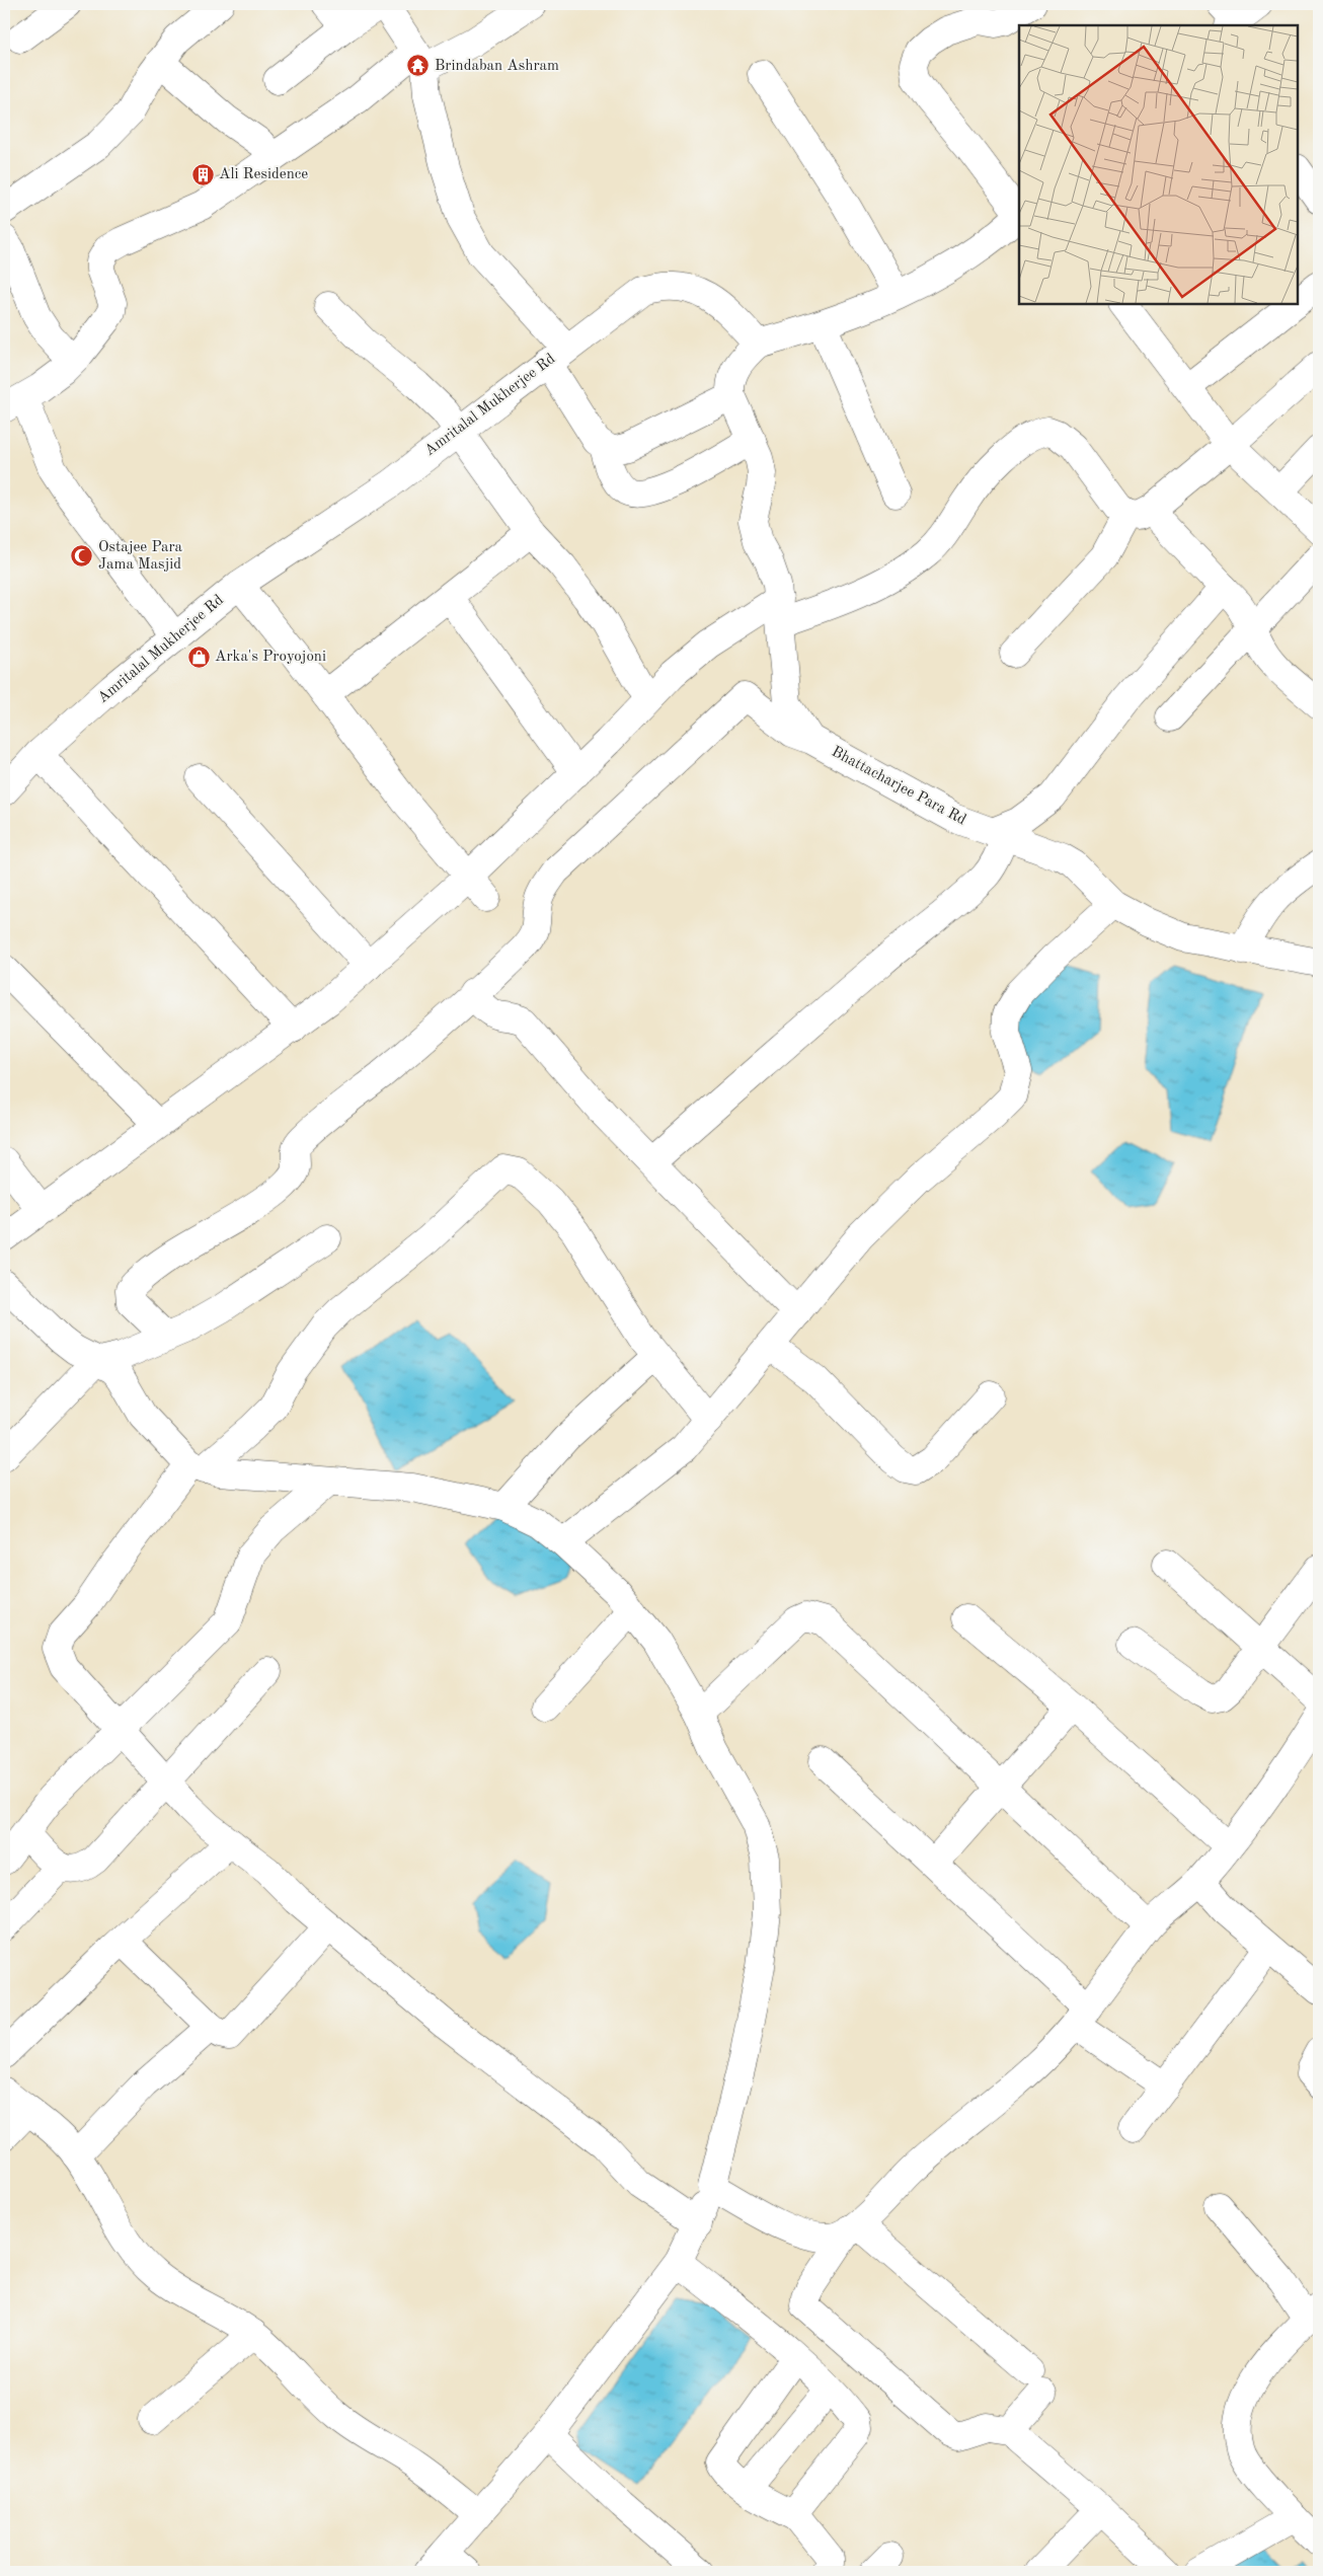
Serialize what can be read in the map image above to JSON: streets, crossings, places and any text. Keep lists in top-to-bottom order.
{
  "streets": {
    "street": ["Amritalal Mukherjee Rd", "Bhattacharjee Para Rd"]
  },
  "places": {
    "temple": ["Brindaban Ashram"],
    "building": ["Ali Residence"],
    "mosque": ["Ostajee Para Jama Masjid"],
    "shop": ["Arka's Proyojoni"]
  }
}
